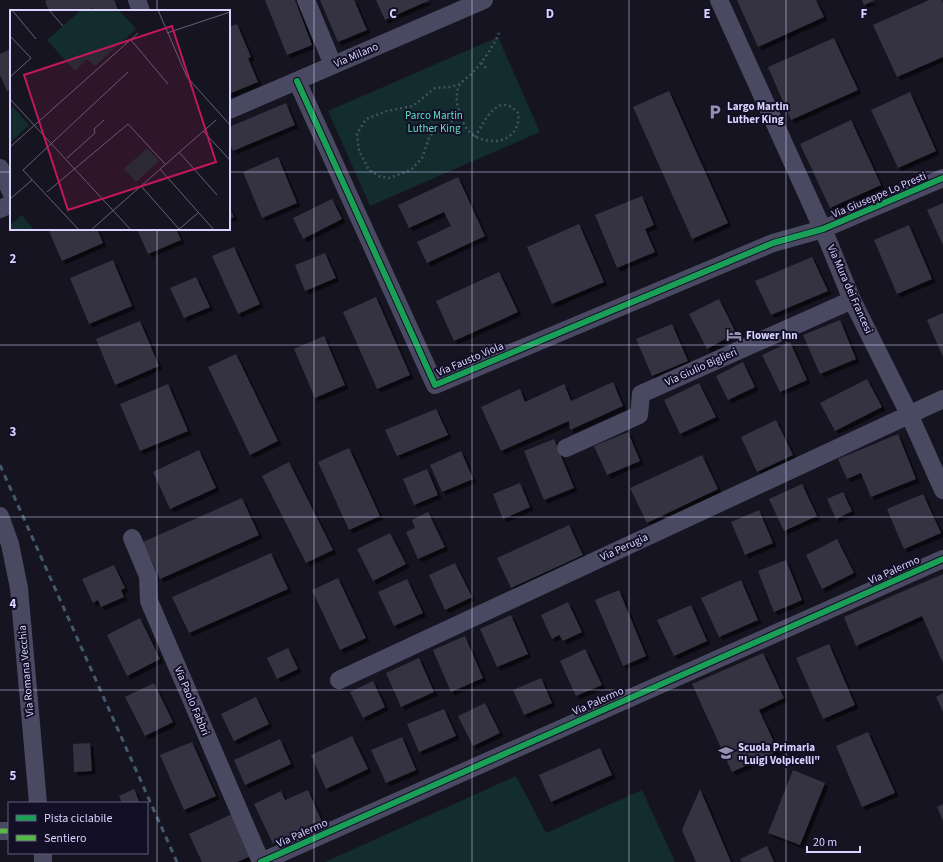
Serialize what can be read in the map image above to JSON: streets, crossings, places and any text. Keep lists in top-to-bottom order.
{
  "streets": {
    "street": [
      "Via Milano",
      "Via Giuseppe Lo Presti",
      "Via Mura dei Francesi",
      "Via Fausto Viola",
      "Via Giulio Biglieri",
      "Via Perugia",
      "Via Palermo",
      "Via Romana Vecchia",
      "Via Paolo Fabbri"
    ]
  },
  "crossings": [
    ["Via Milano", "Via Fausto Viola"],
    ["Via Giuseppe Lo Presti", "Via Mura dei Francesi"],
    ["Via Giuseppe Lo Presti", "Via Fausto Viola"],
    ["Via Mura dei Francesi", "Via Fausto Viola"],
    ["Via Mura dei Francesi", "Via Giulio Biglieri"],
    ["Via Mura dei Francesi", "Via Perugia"],
    ["Via Palermo", "Via Paolo Fabbri"]
  ],
  "parks": ["Parco Martin Luther King"],
  "places": {
    "parking": ["Largo Martin Luther King"],
    "hotel": ["Flower Inn"],
    "school or university": ["Scuola Primaria \"Luigi Volpicelli\""]
  },
  "legend": ["Pista ciclabile", "Sentiero"],
  "scale_bar": "20 m",
  "grid": {
    "columns": [
      "C",
      "D",
      "E",
      "F"
    ],
    "rows": [
      "2",
      "3",
      "4",
      "5"
    ]
  }
}
